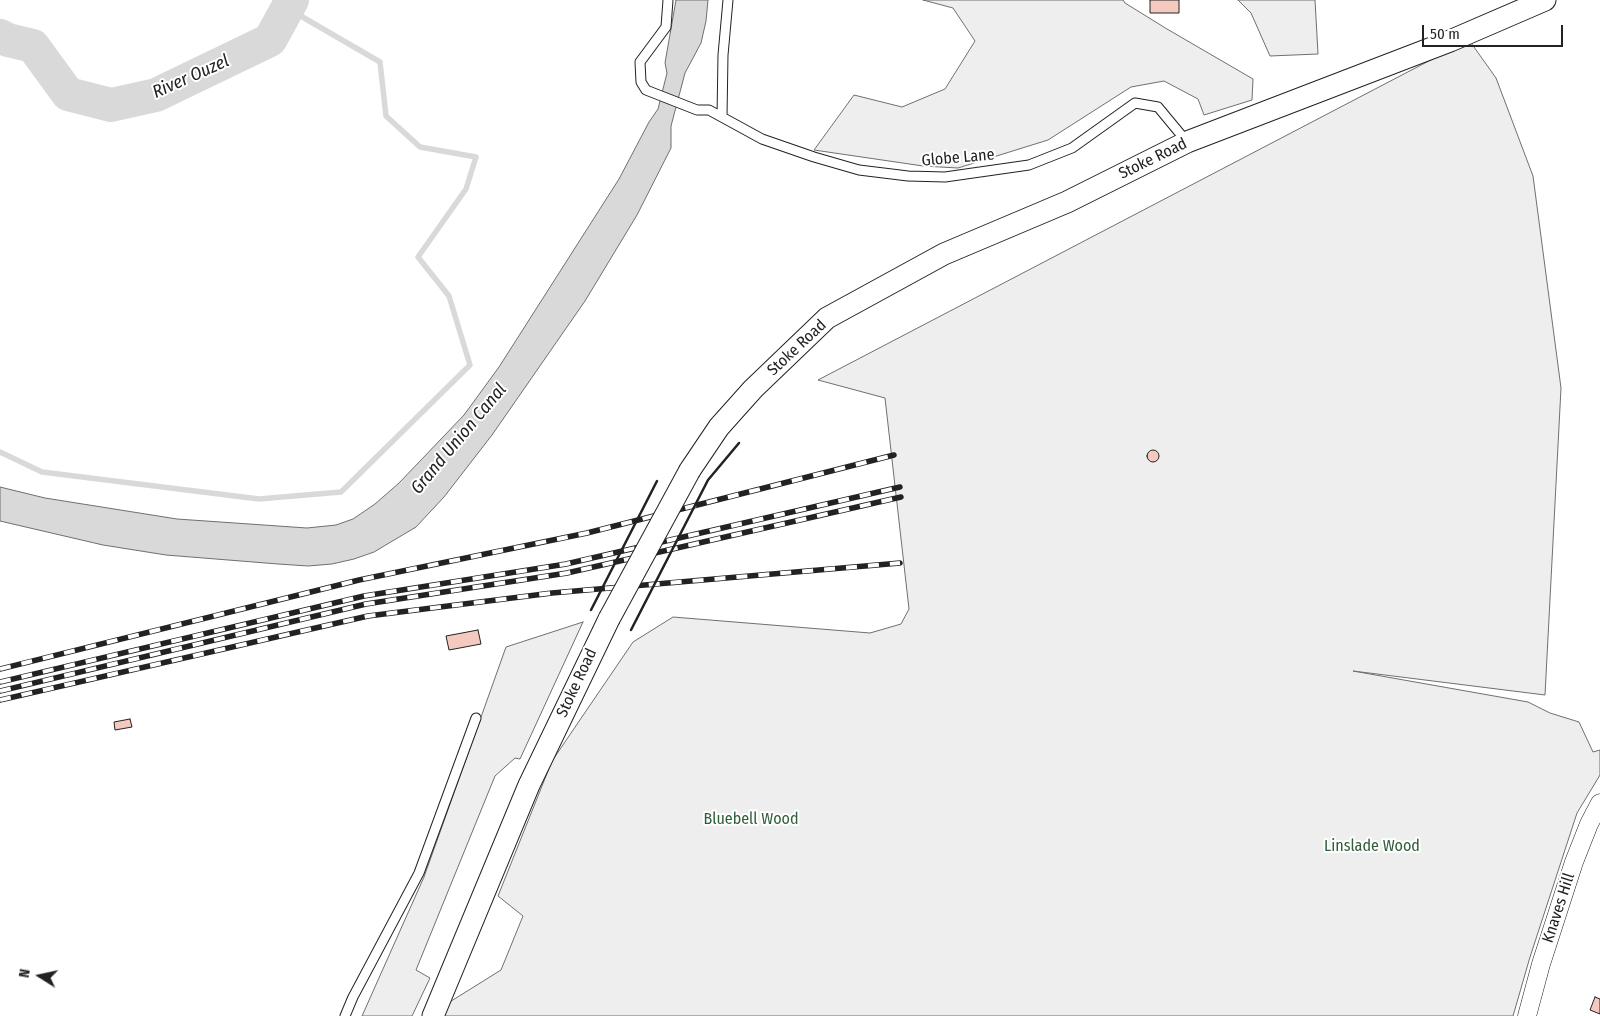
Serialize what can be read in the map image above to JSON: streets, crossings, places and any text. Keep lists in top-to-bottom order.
{
  "streets": {
    "street": ["Stoke Road", "Knaves Hill"],
    "lane": ["Globe Lane"]
  },
  "crossings": [
    ["Globe Lane", "Stoke Road"]
  ],
  "water": ["River Ouzel", "Grand Union Canal"],
  "parks": ["Bluebell Wood", "Linslade Wood"],
  "scale_bar": "50 m",
  "north": "left"
}
